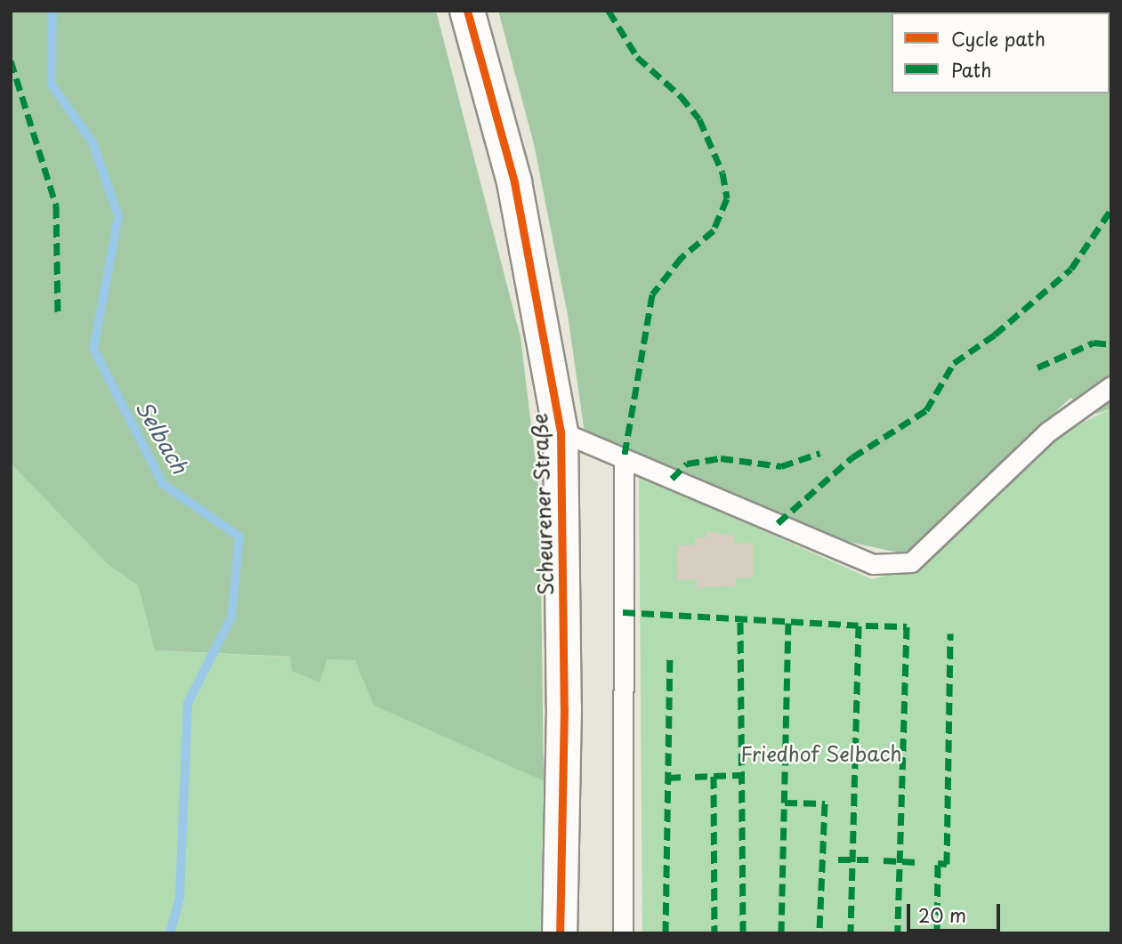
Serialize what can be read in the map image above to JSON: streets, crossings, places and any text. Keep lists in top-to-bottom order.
{
  "streets": {
    "street": ["Scheurener Straße"]
  },
  "water": ["Selbach"],
  "parks": ["Friedhof Selbach"],
  "legend": ["Cycle path", "Path"],
  "scale_bar": "20 m"
}
